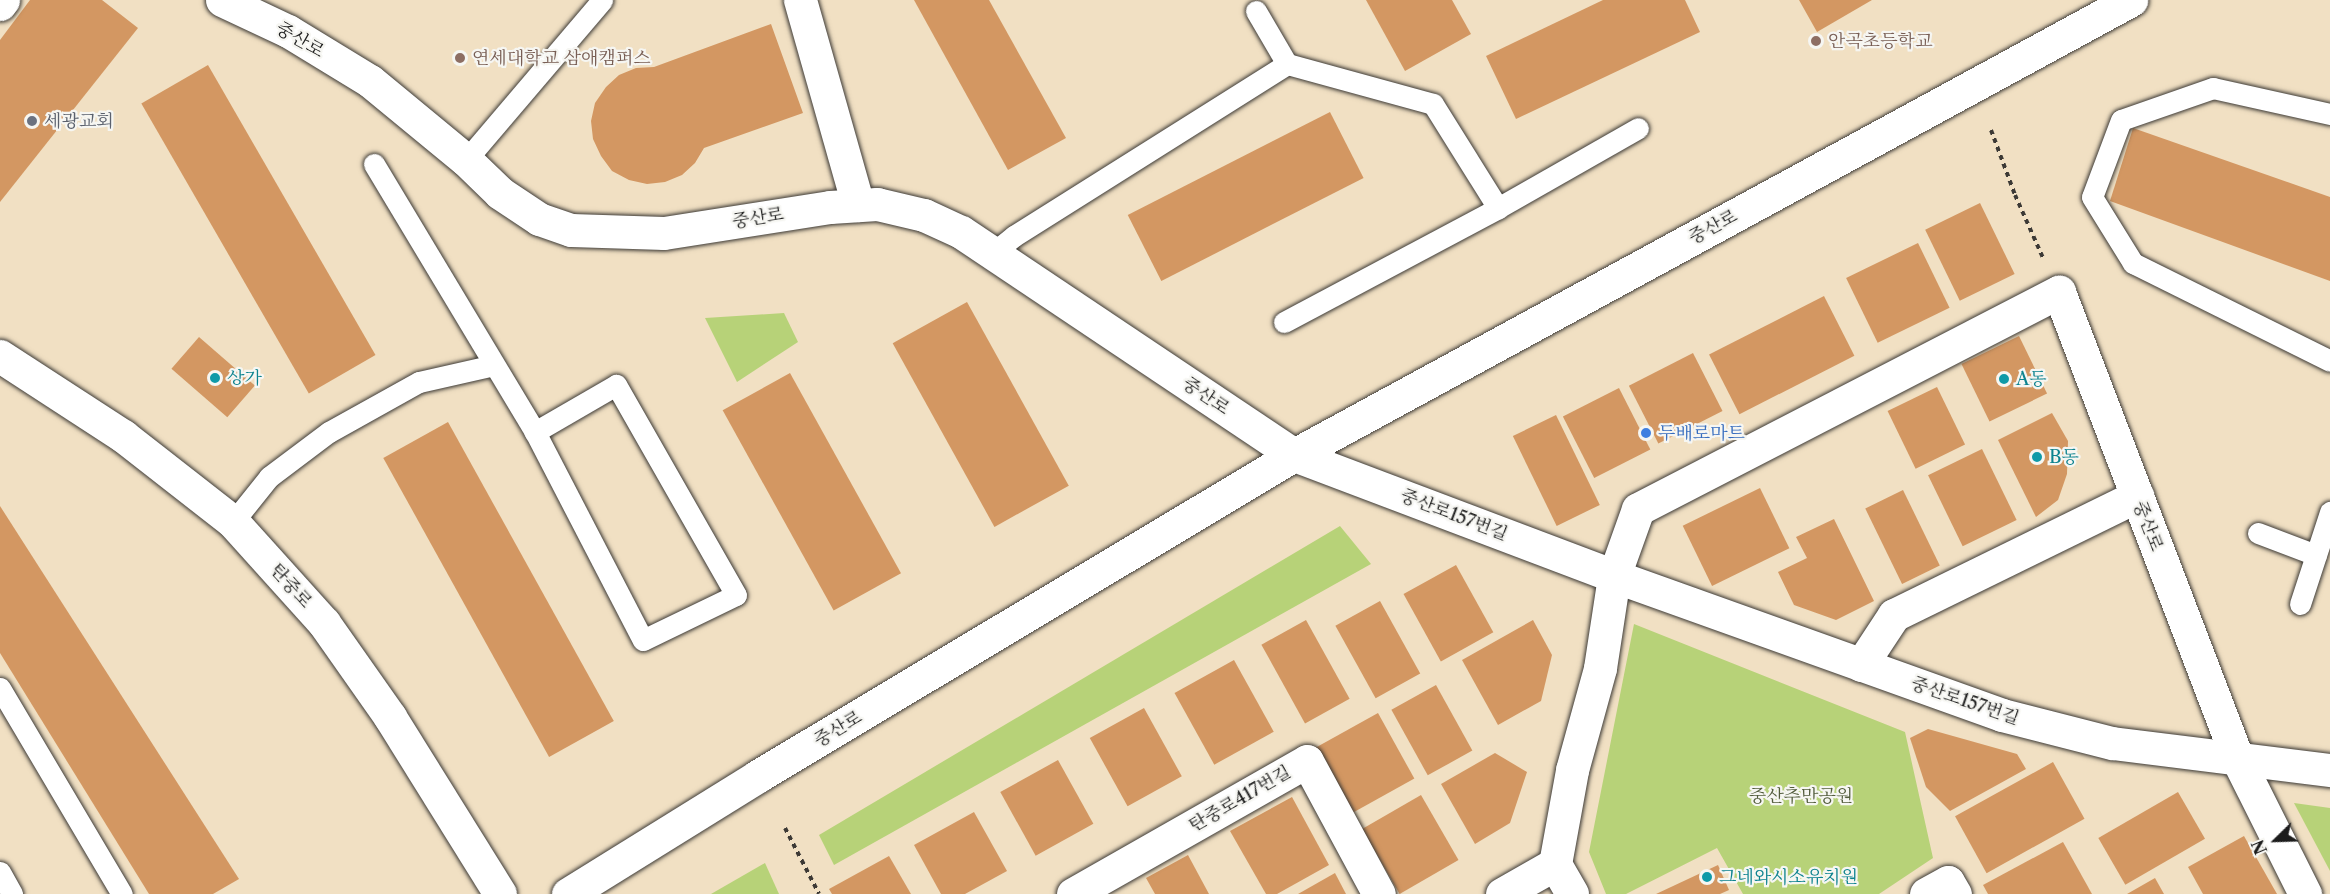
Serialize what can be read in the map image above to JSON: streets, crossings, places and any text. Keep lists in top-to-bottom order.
{
  "streets": {
    "street": [
      "중산로",
      "중산로157번길",
      "탄중로",
      "탄중로417번길"
    ]
  },
  "crossings": [
    ["중산로", "중산로157번길"]
  ],
  "parks": ["중산추만공원"],
  "places": [
    "안곡초등학교",
    "연세대학교 삼애캠퍼스",
    "세광교회",
    "상가",
    "A동",
    "두배로마트",
    "B동",
    "그네와시소유치원"
  ],
  "north": "bottom left"
}
